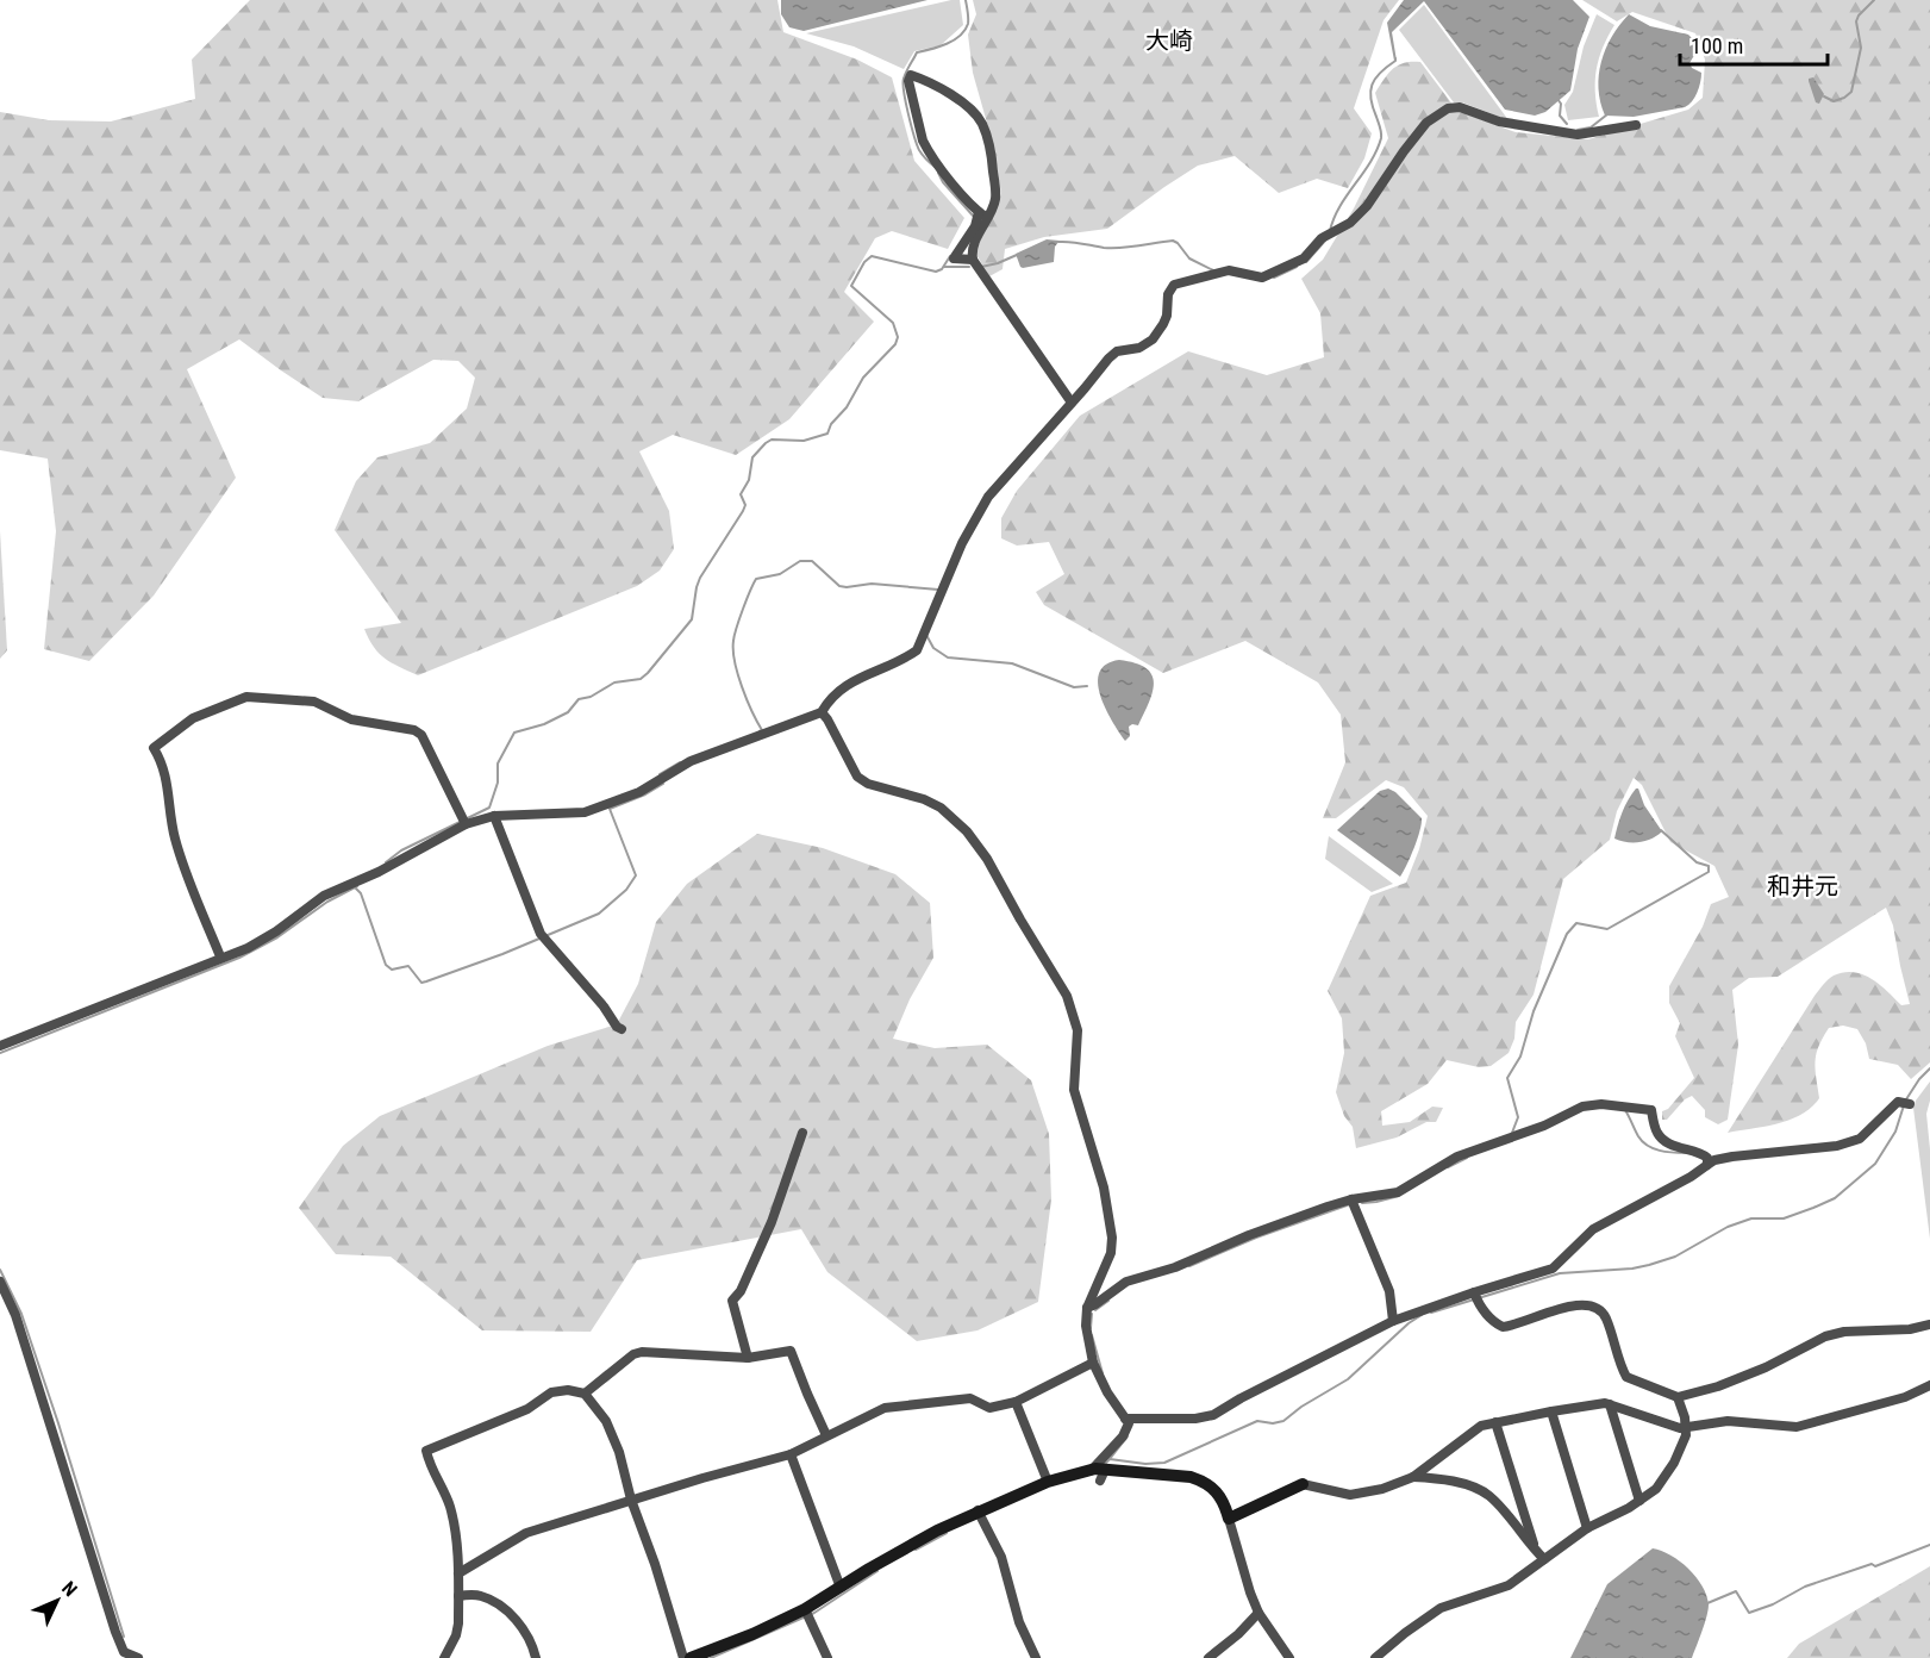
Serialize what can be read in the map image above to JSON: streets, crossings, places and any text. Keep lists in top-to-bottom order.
{
  "districts": ["大崎", "和井元"],
  "scale_bar": "100 m",
  "north": "top right"
}
